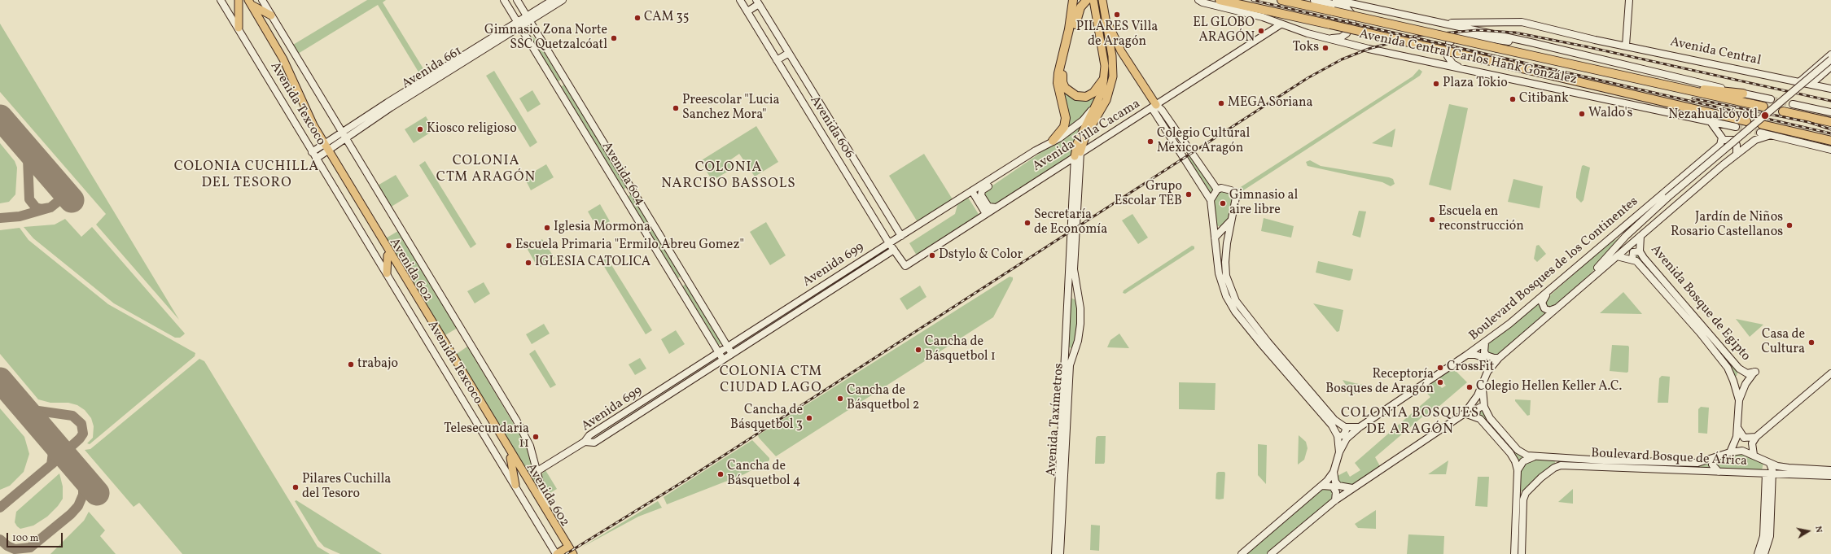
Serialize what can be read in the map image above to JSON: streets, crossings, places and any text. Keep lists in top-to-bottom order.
{
  "streets": {
    "highway": ["Avenida Central Carlos Hank González"],
    "main road": ["Avenida 602"],
    "street": [
      "Avenida Central",
      "Avenida 661",
      "Avenida Texcoco",
      "Avenida 606",
      "Avenida Villa Cacama",
      "Avenida 604",
      "Avenida 699",
      "Boulevard Bosques de los Continentes",
      "Avenida Bosque de Egipto",
      "Avenida Taxímetros",
      "Boulevard Bosque de África"
    ]
  },
  "crossings": [
    ["Avenida Central", "Avenida Central Carlos Hank González"],
    ["Avenida Central Carlos Hank González", "Avenida Villa Cacama"],
    ["Avenida 661", "Avenida Texcoco"],
    ["Avenida 661", "Avenida 604"],
    ["Avenida 661", "Avenida 602"],
    ["Avenida 606", "Avenida Villa Cacama"],
    ["Avenida 606", "Avenida 699"],
    ["Avenida Villa Cacama", "Avenida Taxímetros"],
    ["Avenida 604", "Avenida 699"],
    ["Avenida 699", "Avenida 602"]
  ],
  "districts": [
    "COLONIA CTM ARAGÓN",
    "COLONIA CUCHILLA DEL TESORO",
    "COLONIA NARCISO BASSOLS",
    "COLONIA CTM CIUDAD LAGO",
    "COLONIA BOSQUES DE ARAGÓN"
  ],
  "places": [
    "PILARES Villa de Aragón",
    "CAM 35",
    "EL GLOBO ARAGÓN",
    "Gimnasio Zona Norte SSC Quetzalcóatl",
    "Toks",
    "Plaza Tokio",
    "Citibank",
    "MEGA Soriana",
    "Preescolar \"Lucia Sanchez Mora\"",
    "Waldo's",
    "Nezahualcóyotl",
    "Kiosco religioso",
    "Colegio Cultural México Aragón",
    "Grupo Escolar TEB",
    "Gimnasio al aire libre",
    "Escuela en reconstrucción",
    "Secretaría de Economía",
    "Jardín de Niños Rosario Castellanos",
    "Iglesia Mormona",
    "Escuela Primaria \"Ermilo Abreu Gomez\"",
    "Dstylo & Color",
    "IGLESIA CATOLICA",
    "Casa de Cultura",
    "Cancha de Básquetbol 1",
    "trabajo",
    "CrossFit",
    "Receptoría Bosques de Aragón",
    "Colegio Hellen Keller A.C.",
    "Cancha de Básquetbol 2",
    "Cancha de Básquetbol 3",
    "Telesecundaria 11",
    "Cancha de Básquetbol 4",
    "Pilares Cuchilla del Tesoro"
  ],
  "scale_bar": "100 m",
  "north": "right"
}
